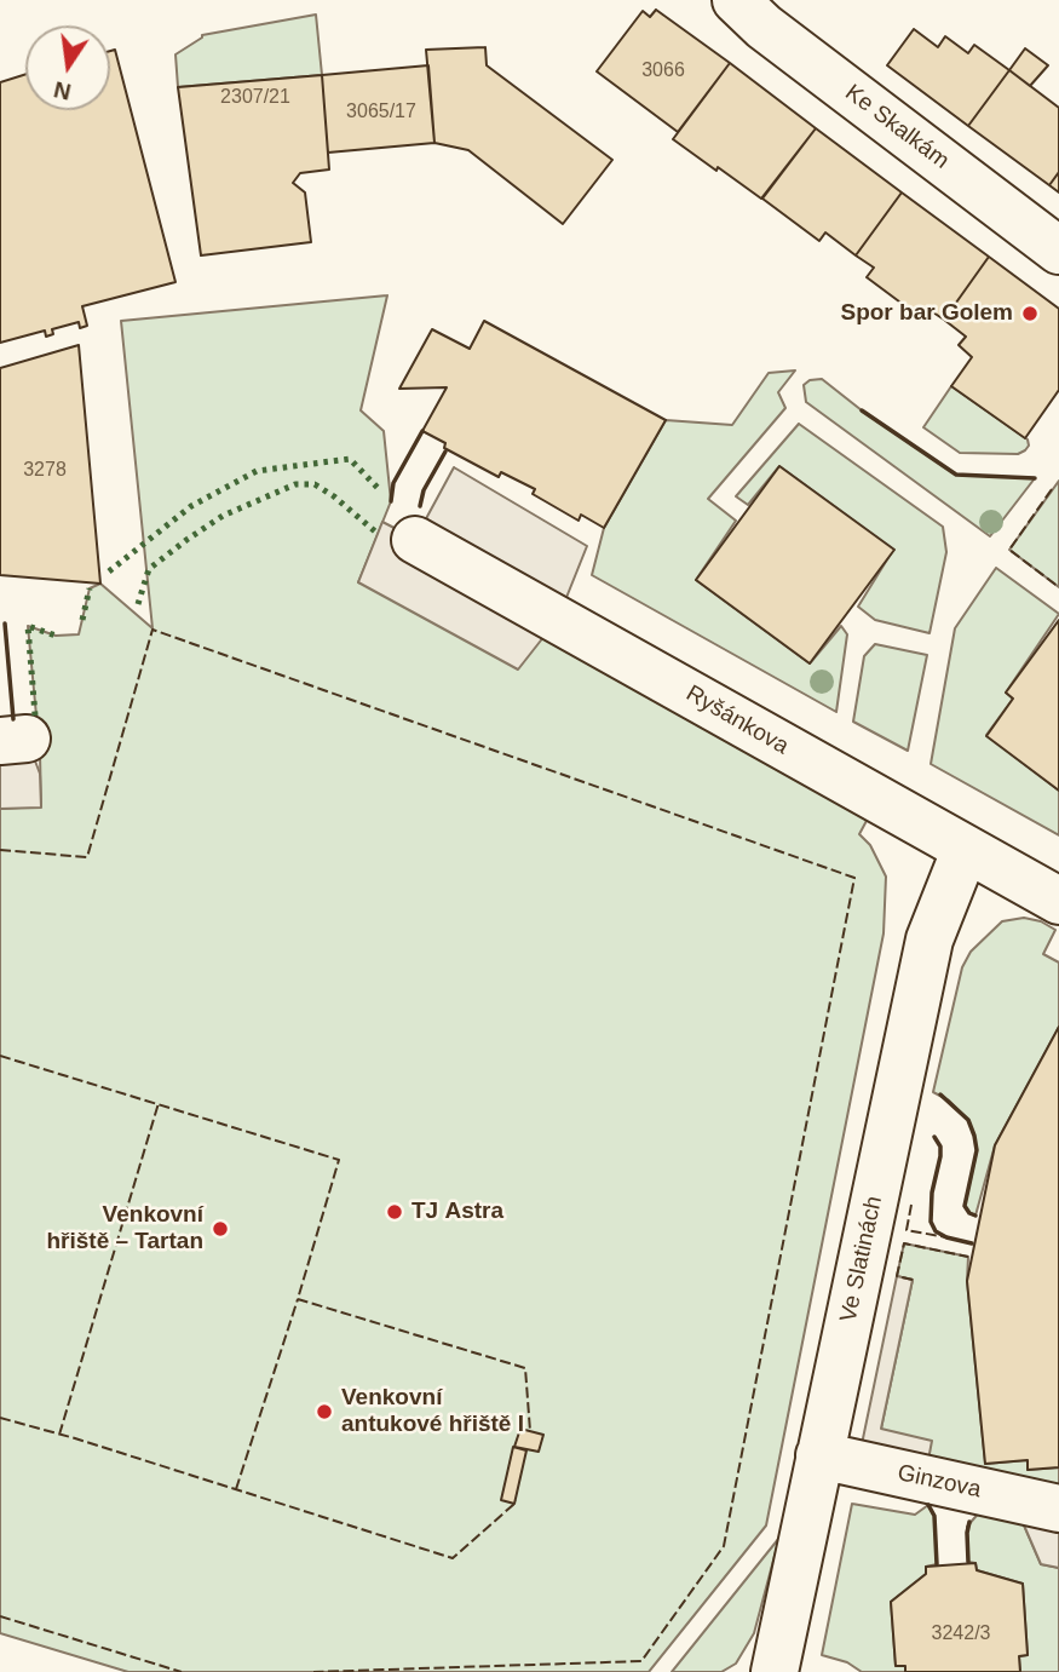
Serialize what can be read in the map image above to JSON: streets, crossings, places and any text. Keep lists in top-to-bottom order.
{
  "streets": {
    "street": [
      "Ke Skalkám",
      "Ryšánkova",
      "Ve Slatinách",
      "Ginzova"
    ]
  },
  "crossings": [
    ["Ryšánkova", "Ve Slatinách"],
    ["Ve Slatinách", "Ginzova"]
  ],
  "places": [
    "Spor bar Golem",
    "TJ Astra",
    "Venkovní hřiště – Tartan",
    "Venkovní antukové hřiště I"
  ],
  "house_numbers": [
    "3066",
    "2307/21",
    "3065/17",
    "3278",
    "3242/3"
  ],
  "north": "bottom"
}
